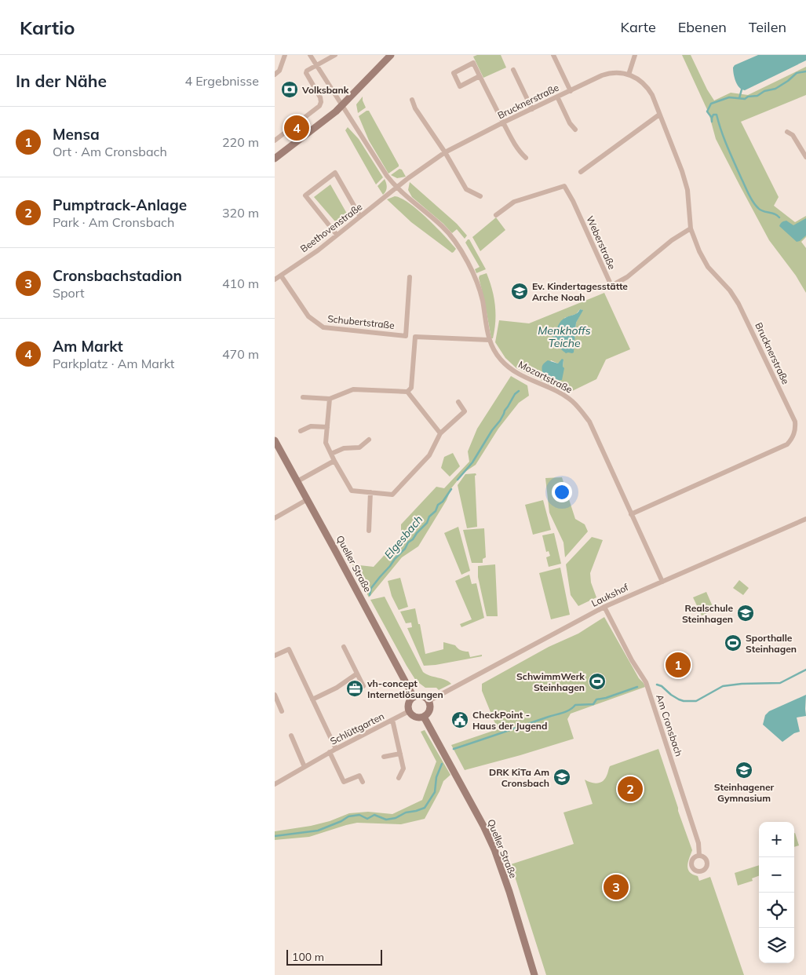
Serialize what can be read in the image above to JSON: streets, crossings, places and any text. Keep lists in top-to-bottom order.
{
  "streets": {
    "main road": ["Queller Straße"],
    "street": [
      "Brucknerstraße",
      "Beethovenstraße",
      "Weberstraße",
      "Schubertstraße",
      "Mozartstraße",
      "Laukshof",
      "Am Cronsbach",
      "Schlüttgarten"
    ]
  },
  "crossings": [
    ["Brucknerstraße", "Beethovenstraße"],
    ["Brucknerstraße", "Weberstraße"],
    ["Brucknerstraße", "Mozartstraße"],
    ["Beethovenstraße", "Schubertstraße"],
    ["Beethovenstraße", "Mozartstraße"],
    ["Mozartstraße", "Laukshof"],
    ["Queller Straße", "Laukshof"],
    ["Queller Straße", "Schlüttgarten"],
    ["Laukshof", "Am Cronsbach"],
    ["Laukshof", "Schlüttgarten"]
  ],
  "water": ["Menkhoffs Teiche", "Elgesbach"],
  "places": {
    "bank": ["Volksbank"],
    "school or university": [
      "Ev. Kindertagesstätte Arche Noah",
      "Realschule Steinhagen",
      "Steinhagener Gymnasium",
      "DRK KiTa Am Cronsbach"
    ],
    "sports": ["Sporthalle Steinhagen", "SchwimmWerk Steinhagen"],
    "office": ["vh-concept Internetlösungen"],
    "public building": ["CheckPoint - Haus der Jugend"]
  },
  "scale_bar": "100 m",
  "page": {
    "header": "Kartio",
    "nav": ["Karte", "Ebenen", "Teilen"],
    "heading": ["In der Nähe", "4 Ergebnisse"],
    "list": [
      {
        "mark": "1",
        "name": "Mensa",
        "note": "Ort · Am Cronsbach",
        "value": "220 m"
      },
      {
        "mark": "2",
        "name": "Pumptrack-Anlage",
        "note": "Park · Am Cronsbach",
        "value": "320 m"
      },
      {
        "mark": "3",
        "name": "Cronsbachstadion",
        "note": "Sport",
        "value": "410 m"
      },
      {
        "mark": "4",
        "name": "Am Markt",
        "note": "Parkplatz · Am Markt",
        "value": "470 m"
      }
    ],
    "pins": [
      "4",
      "1",
      "2",
      "3"
    ],
    "map_buttons": ["+", "−"],
    "scale": "100 m"
  }
}
